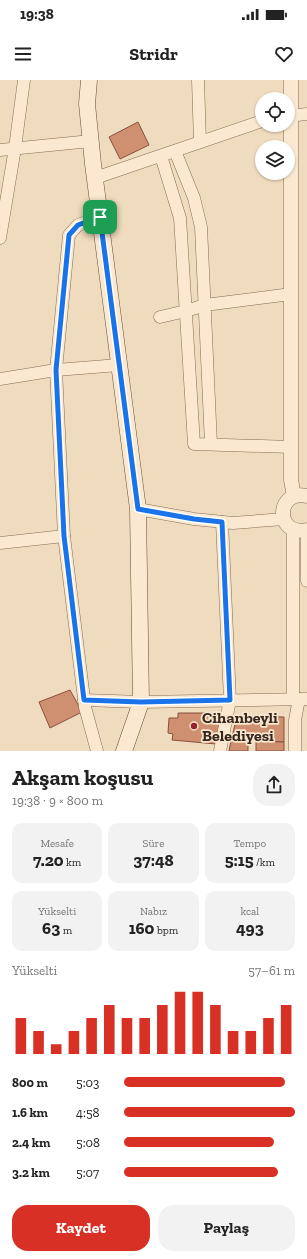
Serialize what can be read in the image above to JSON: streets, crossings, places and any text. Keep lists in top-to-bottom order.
{
  "places": ["Cihanbeyli Belediyesi"],
  "page": {
    "status": "19:38",
    "header": "Stridr",
    "heading": ["Akşam koşusu", "19:38 · 9 × 800 m"],
    "stats": [
      ["Mesafe", "7.20 km"],
      ["Süre", "37:48"],
      ["Tempo", "5:15 /km"],
      ["Yükselti", "63 m"],
      ["Nabız", "160 bpm"],
      ["kcal", "493"]
    ],
    "chart": ["Yükselti", "57–61 m"],
    "list": [
      {
        "name": "800 m",
        "note": "5:03"
      },
      {
        "name": "1.6 km",
        "note": "4:58"
      },
      {
        "name": "2.4 km",
        "note": "5:08"
      },
      {
        "name": "3.2 km",
        "note": "5:07"
      }
    ],
    "buttons": ["Kaydet", "Paylaş"]
  }
}
